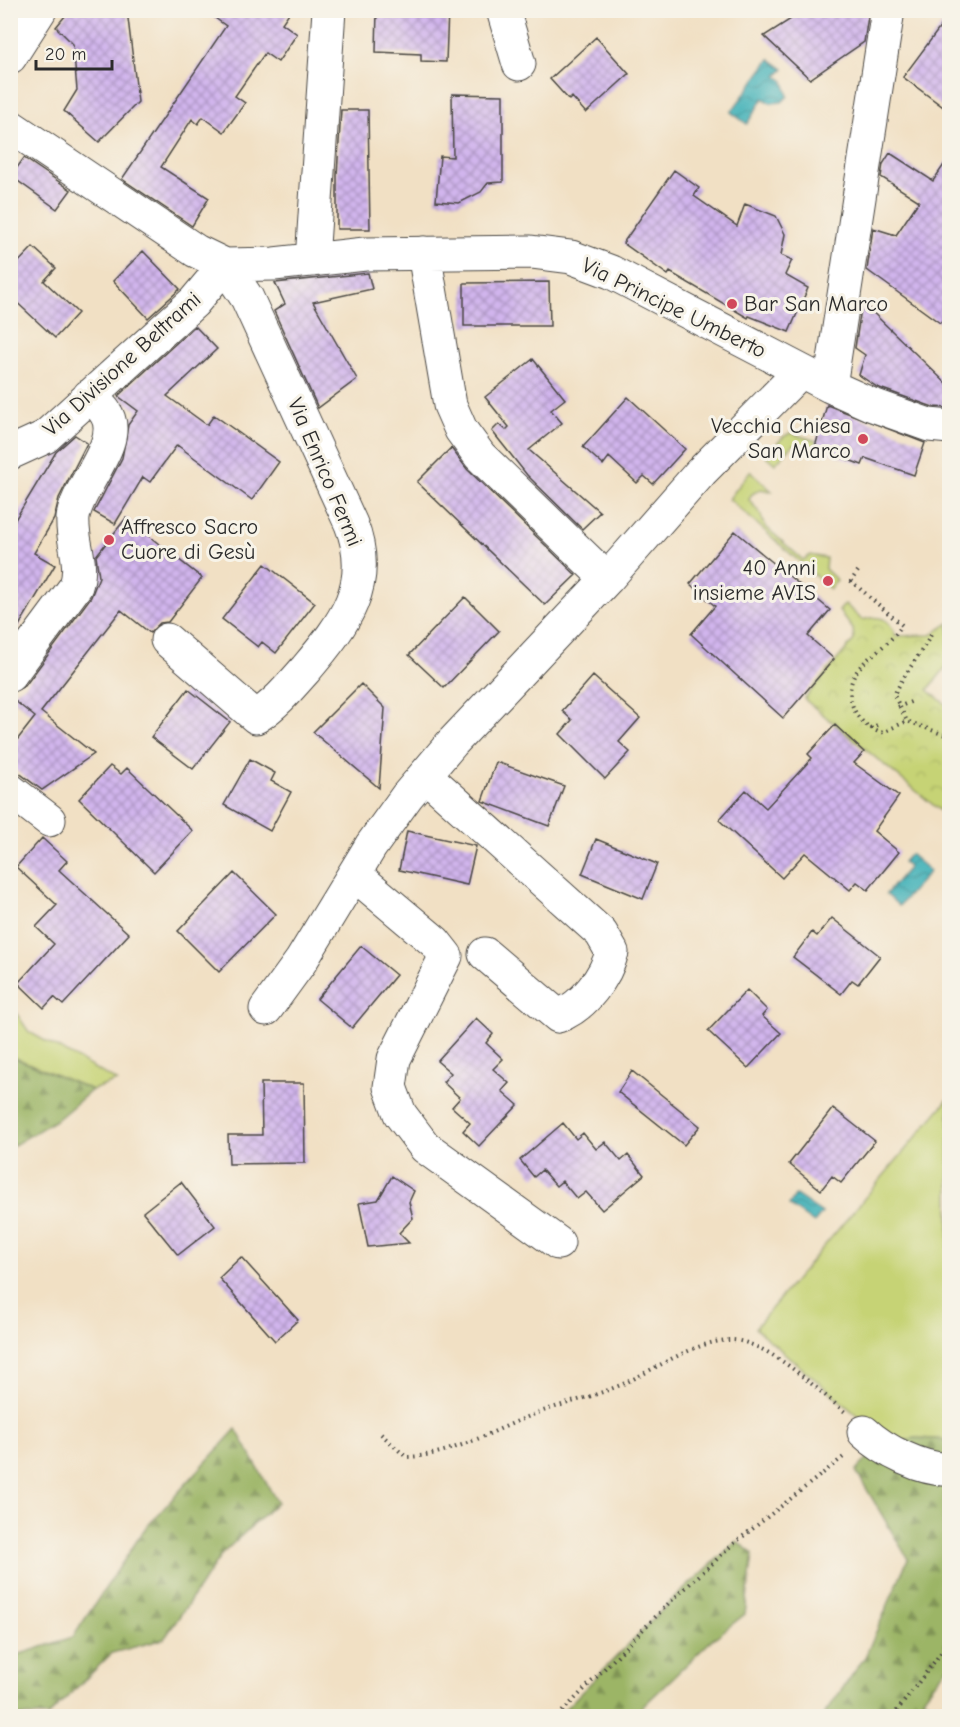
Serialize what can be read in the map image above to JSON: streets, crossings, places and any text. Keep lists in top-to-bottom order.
{
  "streets": {
    "street": ["Via Principe Umberto", "Via Divisione Beltrami", "Via Enrico Fermi"]
  },
  "crossings": [
    ["Via Principe Umberto", "Via Divisione Beltrami"],
    ["Via Principe Umberto", "Via Enrico Fermi"],
    ["Via Divisione Beltrami", "Via Enrico Fermi"]
  ],
  "places": [
    "Bar San Marco",
    "Vecchia Chiesa San Marco",
    "Affresco Sacro Cuore di Gesù",
    "40 Anni insieme AVIS"
  ],
  "scale_bar": "20 m"
}
